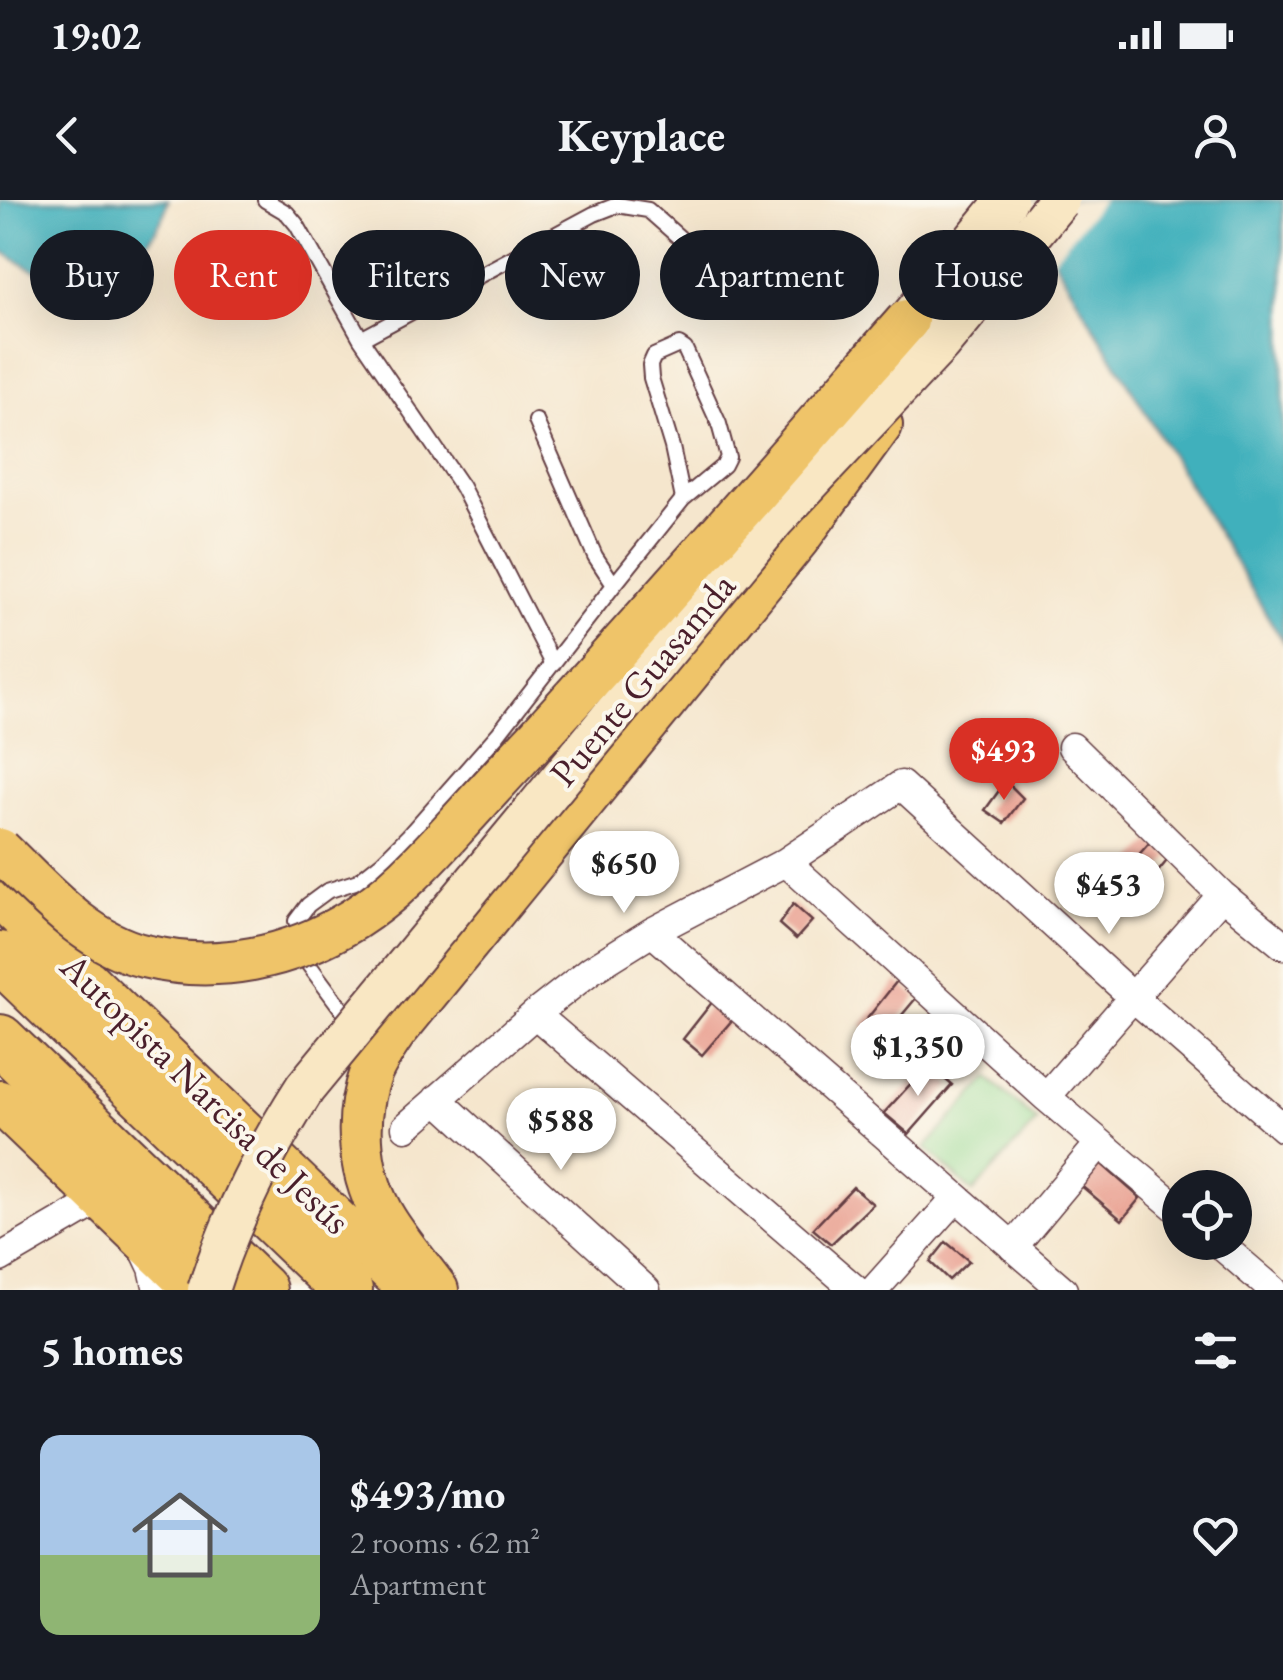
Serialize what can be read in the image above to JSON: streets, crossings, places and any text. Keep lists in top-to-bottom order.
{
  "streets": {
    "highway": ["Autopista Narcisa de Jesús"],
    "main road": ["Puente Guasamda"]
  },
  "page": {
    "status": "19:02",
    "header": "Keyplace",
    "chip": [
      "Buy",
      "Rent",
      "Filters",
      "New",
      "Apartment",
      "House"
    ],
    "price": [
      "$493",
      "$650",
      "$453",
      "$1,350",
      "$588"
    ],
    "heading": "5 homes",
    "list": [
      {
        "name": "$493/mo",
        "note": "2 rooms · 62 m² · Apartment"
      }
    ]
  }
}
